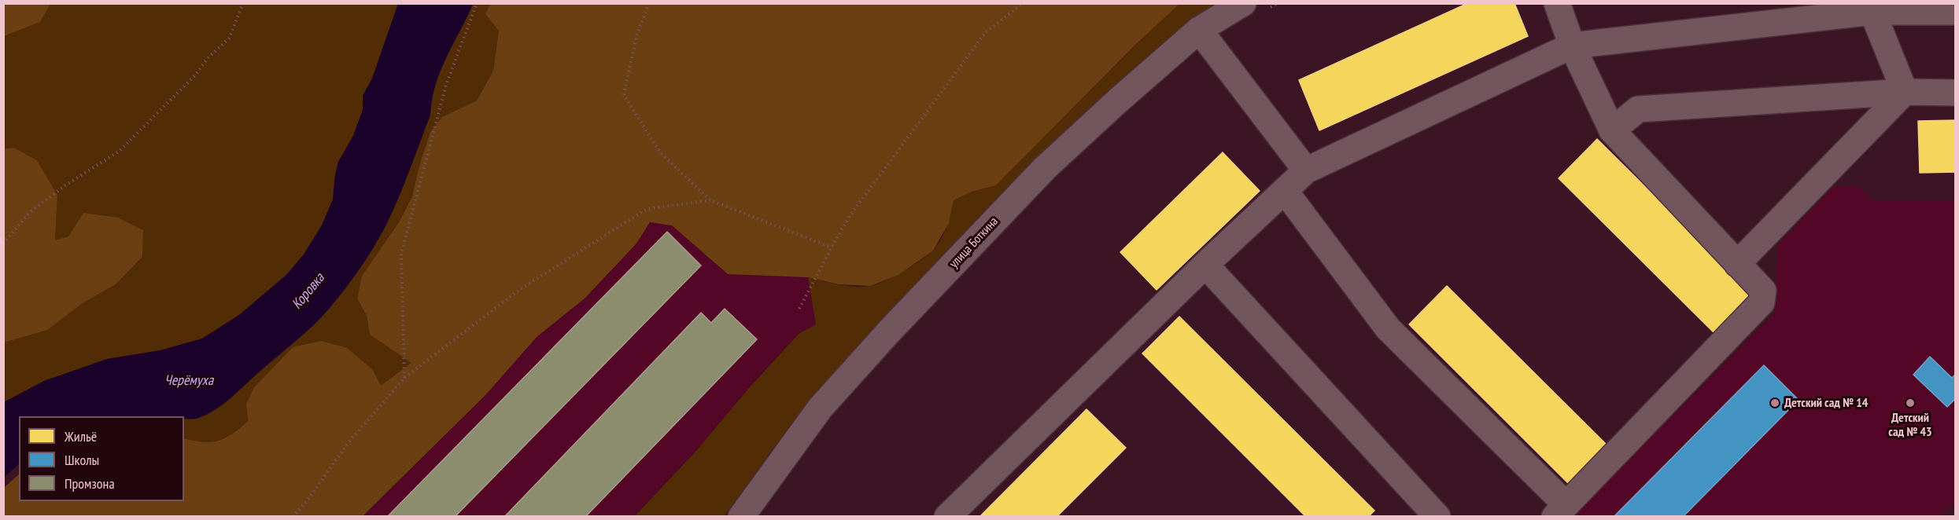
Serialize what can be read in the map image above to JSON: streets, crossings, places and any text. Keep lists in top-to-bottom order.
{
  "streets": {
    "street": ["улица Боткина"]
  },
  "water": ["Коровка", "Черёмуха"],
  "places": ["Детский сад № 14", "Детский сад № 43"],
  "legend": ["Жильё", "Школы", "Промзона"]
}
